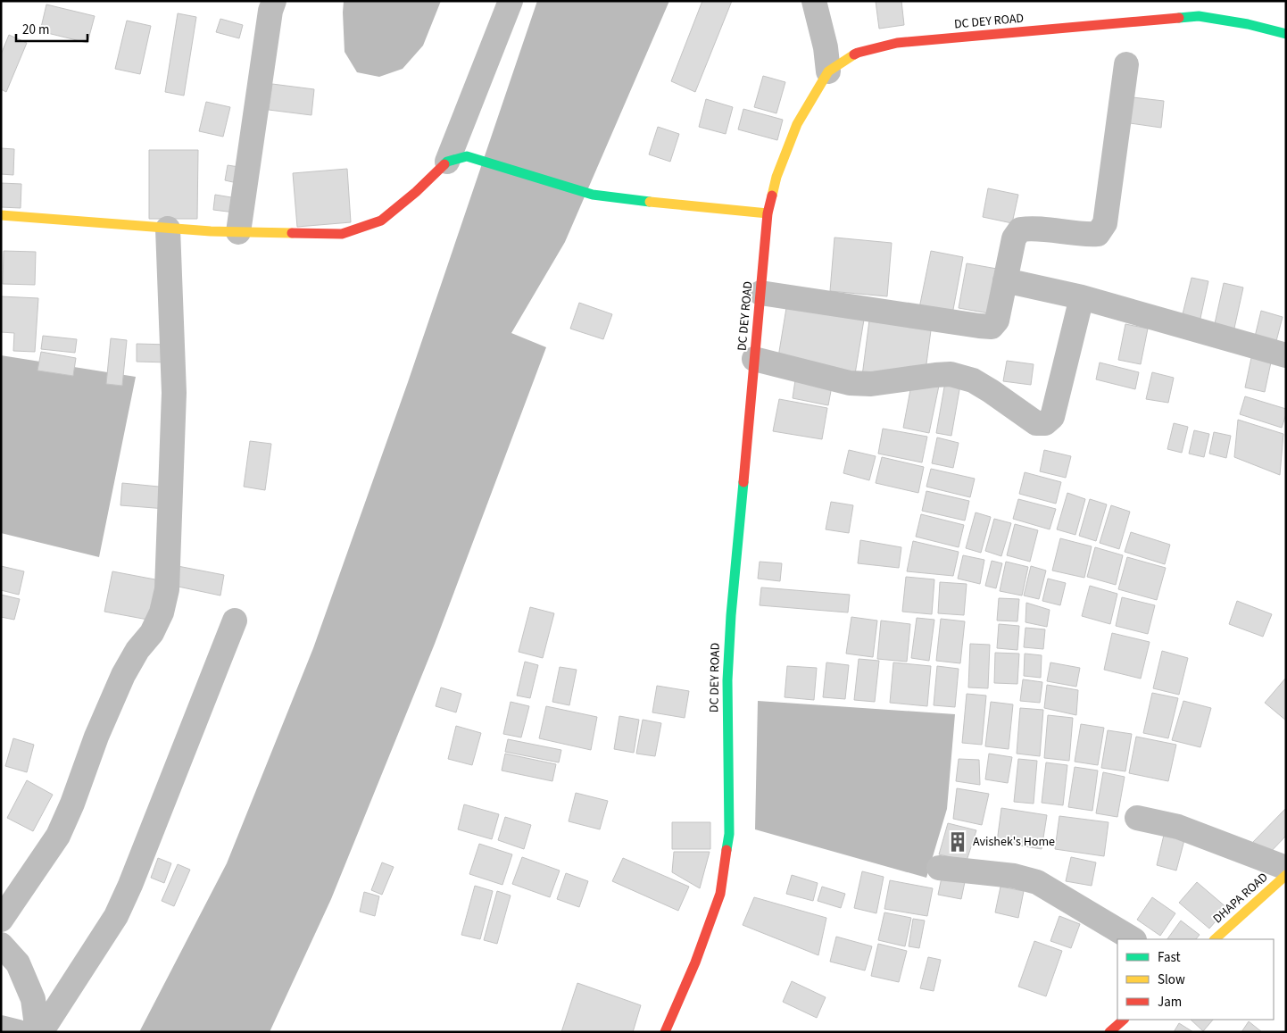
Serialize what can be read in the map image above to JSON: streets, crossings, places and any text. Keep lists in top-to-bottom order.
{
  "streets": {
    "street": ["DC DEY ROAD", "DHAPA ROAD"]
  },
  "places": {
    "building": ["Avishek's Home"]
  },
  "legend": ["Fast", "Slow", "Jam"],
  "scale_bar": "20 m"
}
